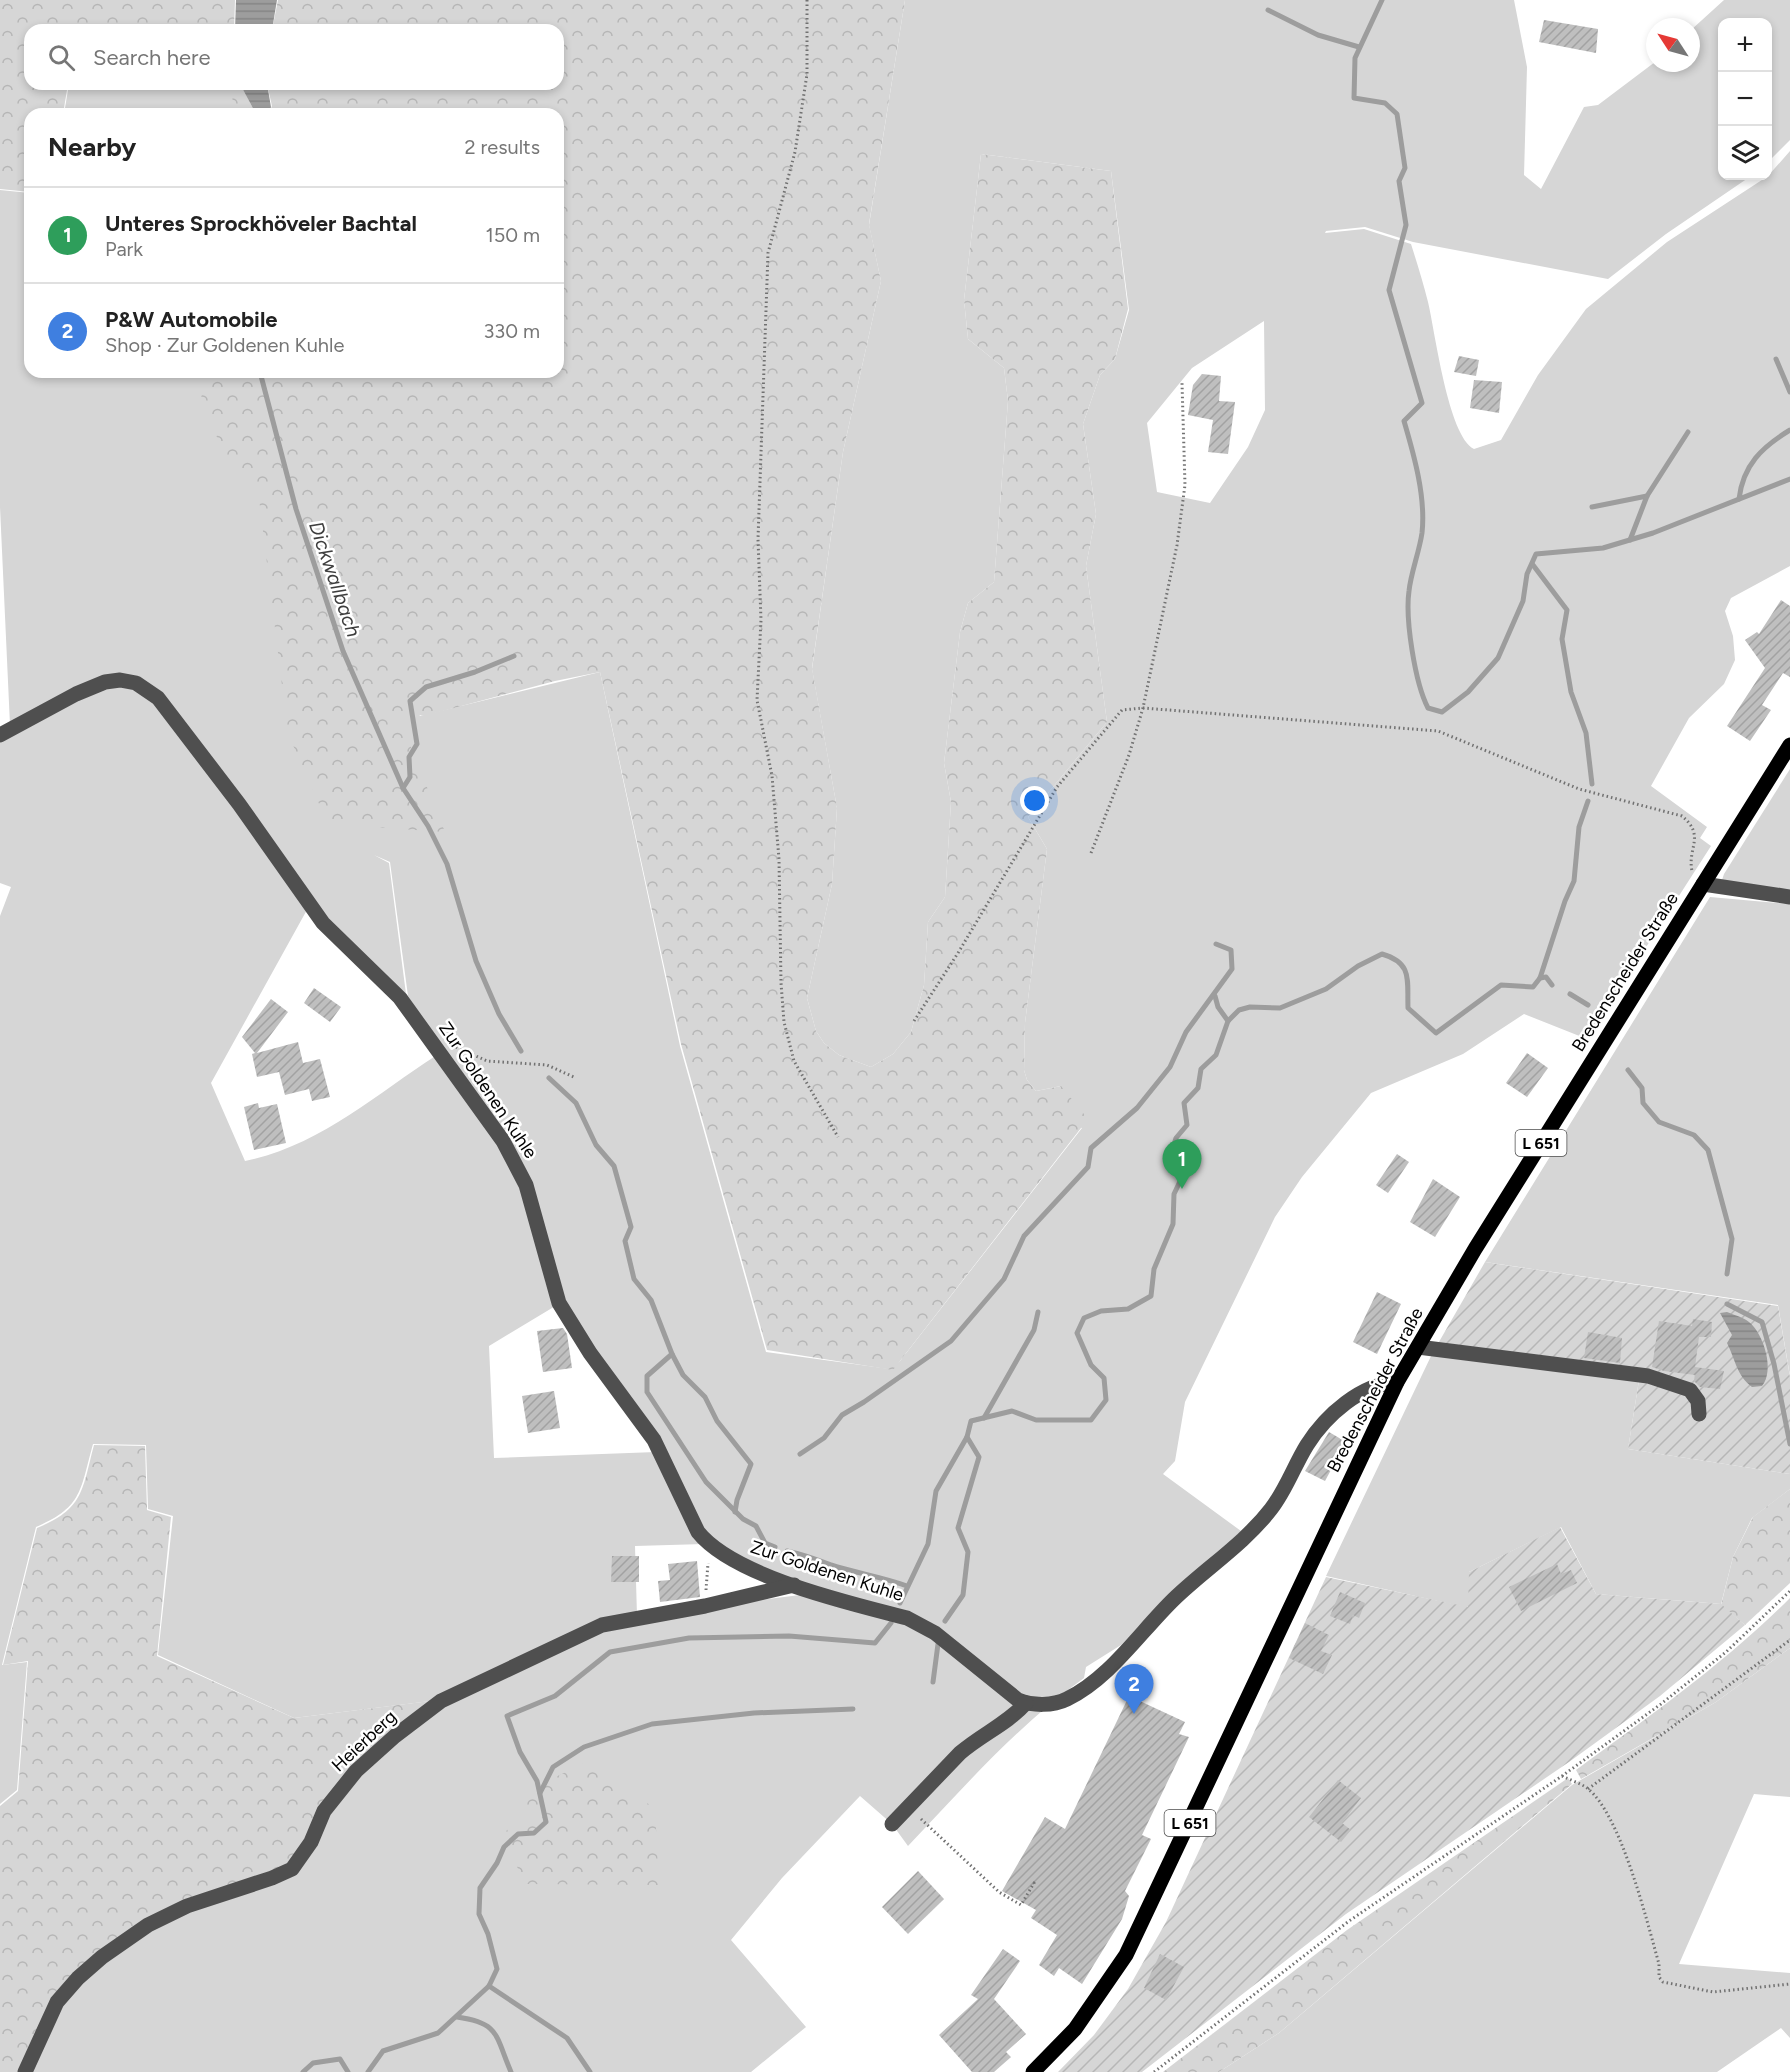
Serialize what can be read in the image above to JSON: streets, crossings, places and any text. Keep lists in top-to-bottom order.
{
  "streets": {
    "main road": ["Bredenscheider Straße", "L 651"],
    "street": ["Zur Goldenen Kuhle", "Heierberg"]
  },
  "crossings": [
    ["Zur Goldenen Kuhle", "Heierberg"]
  ],
  "water": ["Dickwallbach"],
  "north": "top left",
  "page": {
    "map_buttons": ["+", "−"],
    "search": "Search here",
    "heading": ["Nearby", "2 results"],
    "list": [
      {
        "mark": "1",
        "name": "Unteres Sprockhöveler Bachtal",
        "note": "Park",
        "value": "150 m"
      },
      {
        "mark": "2",
        "name": "P&W Automobile",
        "note": "Shop · Zur Goldenen Kuhle",
        "value": "330 m"
      }
    ],
    "pins": ["1", "2"]
  }
}
